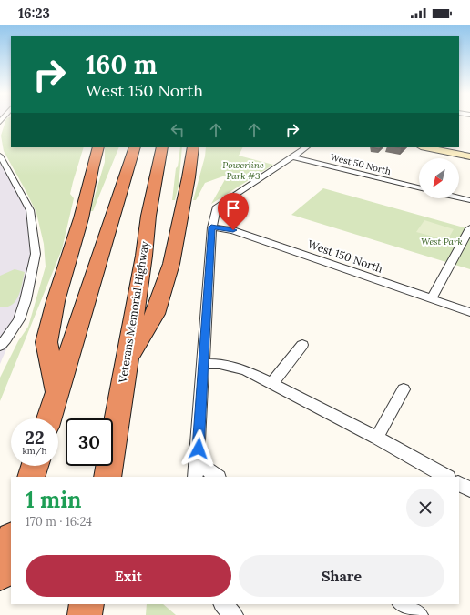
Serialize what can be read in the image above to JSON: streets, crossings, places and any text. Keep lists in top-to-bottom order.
{
  "streets": {
    "highway": ["Veterans Memorial Highway"],
    "street": ["West 50 North", "West 150 North"]
  },
  "parks": ["Powerline Park #3", "West Park"],
  "north": "bottom left",
  "page": {
    "status": "16:23",
    "turn": ["160 m", "West 150 North"],
    "speed": "22 km/h",
    "limit": "30",
    "heading": ["1 min", "170 m · 16:24"],
    "buttons": ["Exit", "Share"]
  }
}
